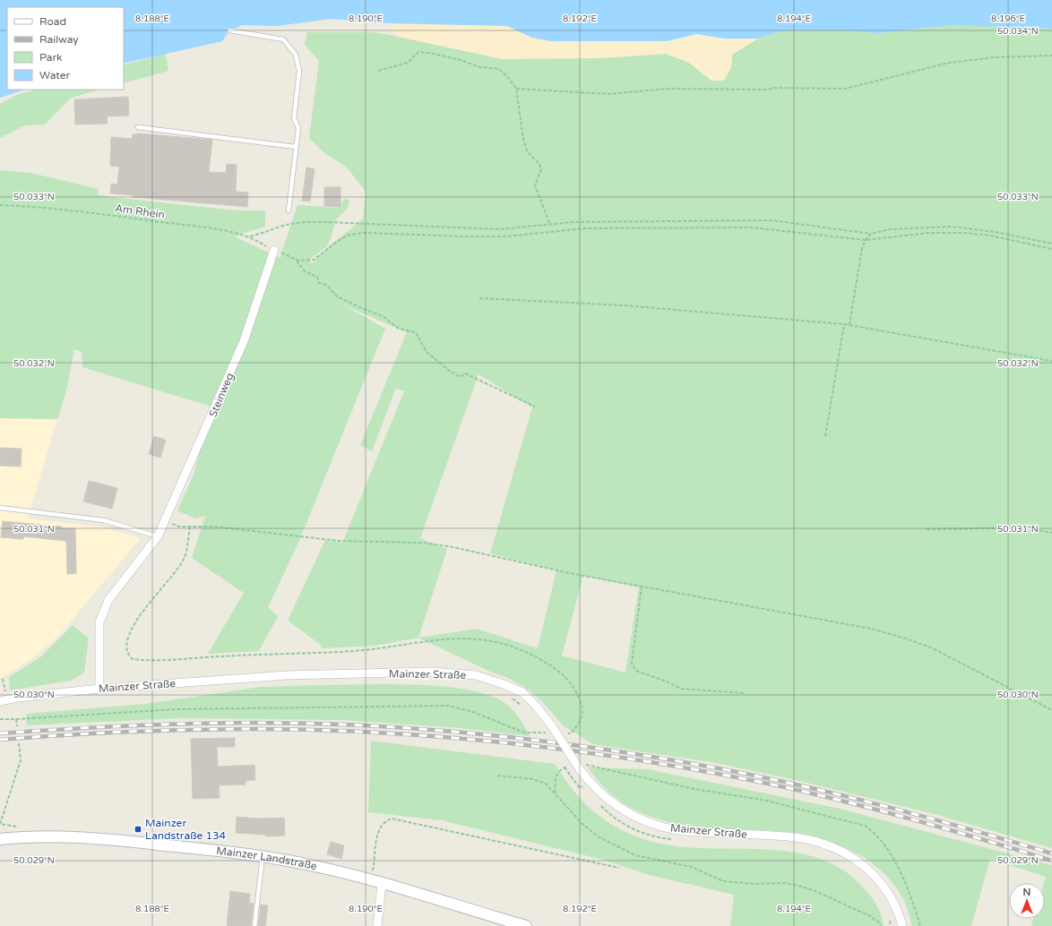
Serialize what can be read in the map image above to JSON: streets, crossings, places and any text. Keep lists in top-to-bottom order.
{
  "streets": {
    "main road": ["Mainzer Landstraße"],
    "street": ["Steinweg", "Mainzer Straße"],
    "path": ["Am Rhein"]
  },
  "crossings": [
    ["Am Rhein", "Steinweg"],
    ["Steinweg", "Mainzer Straße"]
  ],
  "places": {
    "transit": ["Mainzer Landstraße 134"]
  },
  "legend": [
    "Road",
    "Railway",
    "Park",
    "Water"
  ],
  "north": "top",
  "coordinates": [
    "8.188°E",
    "8.190°E",
    "8.192°E",
    "8.194°E",
    "8.196°E",
    "50.034°N",
    "50.033°N",
    "50.032°N",
    "50.031°N",
    "50.030°N",
    "50.029°N"
  ]
}
